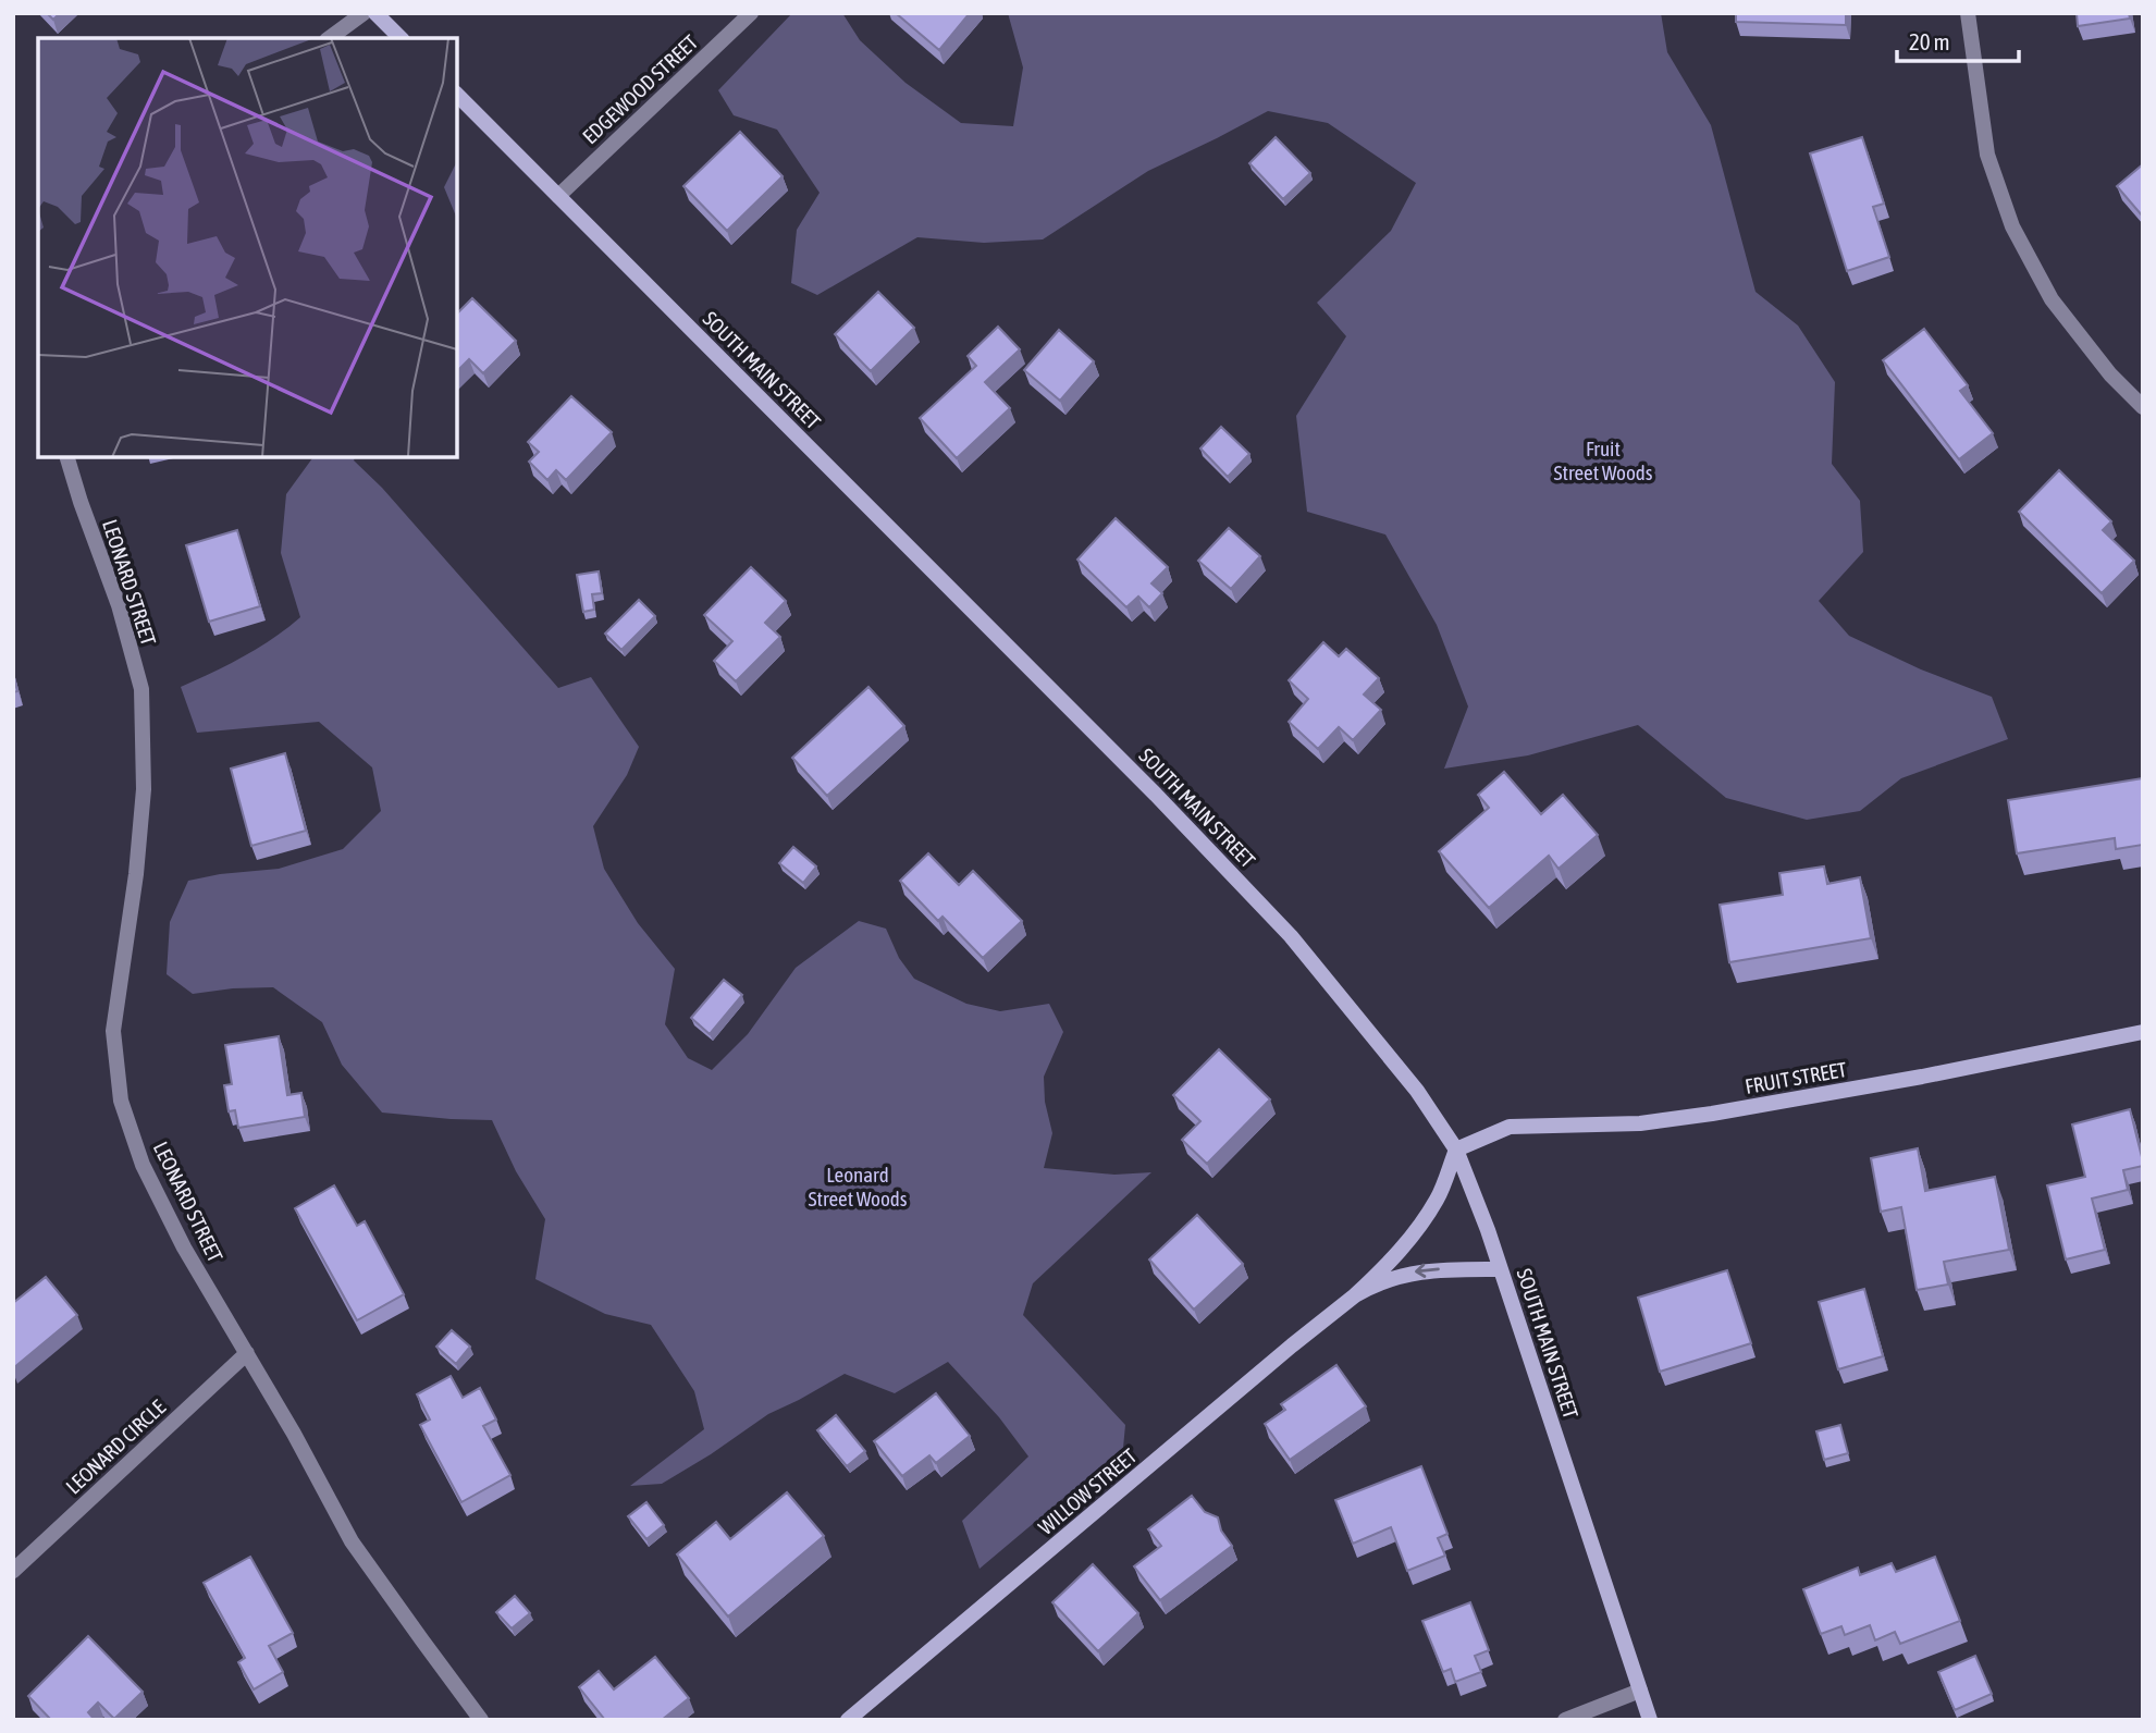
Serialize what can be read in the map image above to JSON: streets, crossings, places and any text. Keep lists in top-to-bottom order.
{
  "streets": {
    "main road": ["SOUTH MAIN STREET", "FRUIT STREET", "WILLOW STREET"],
    "street": ["EDGEWOOD STREET", "LEONARD STREET", "LEONARD CIRCLE"]
  },
  "crossings": [
    ["EDGEWOOD STREET", "SOUTH MAIN STREET"],
    ["SOUTH MAIN STREET", "FRUIT STREET"],
    ["LEONARD STREET", "LEONARD CIRCLE"]
  ],
  "parks": ["Fruit Street Woods", "Leonard Street Woods"],
  "scale_bar": "20 m"
}
